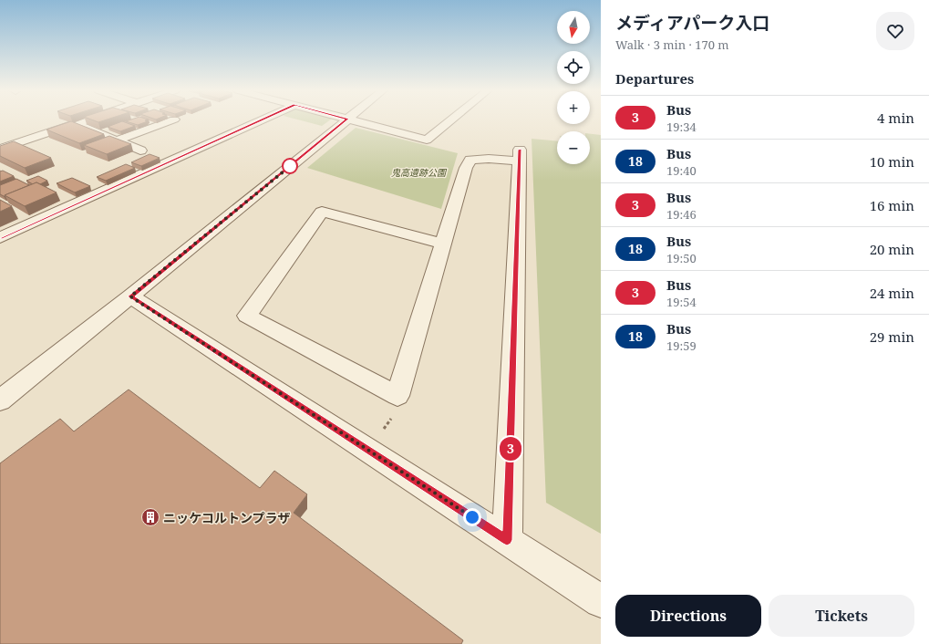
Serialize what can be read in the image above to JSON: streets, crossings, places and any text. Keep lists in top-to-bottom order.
{
  "parks": ["鬼高遺跡公園"],
  "places": {
    "building": ["ニッケコルトンプラザ"]
  },
  "lines": ["bus line 3"],
  "north": "bottom",
  "page": {
    "on_map": "3",
    "heading": [
      ["メディアパーク入口", "Walk · 3 min · 170 m"],
      "Departures"
    ],
    "map_buttons": ["+", "−"],
    "list": [
      {
        "mark": "3",
        "name": "Bus",
        "note": "19:34",
        "value": "4 min"
      },
      {
        "mark": "18",
        "name": "Bus",
        "note": "19:40",
        "value": "10 min"
      },
      {
        "mark": "3",
        "name": "Bus",
        "note": "19:46",
        "value": "16 min"
      },
      {
        "mark": "18",
        "name": "Bus",
        "note": "19:50",
        "value": "20 min"
      },
      {
        "mark": "3",
        "name": "Bus",
        "note": "19:54",
        "value": "24 min"
      },
      {
        "mark": "18",
        "name": "Bus",
        "note": "19:59",
        "value": "29 min"
      }
    ],
    "buttons": ["Directions", "Tickets"]
  }
}
